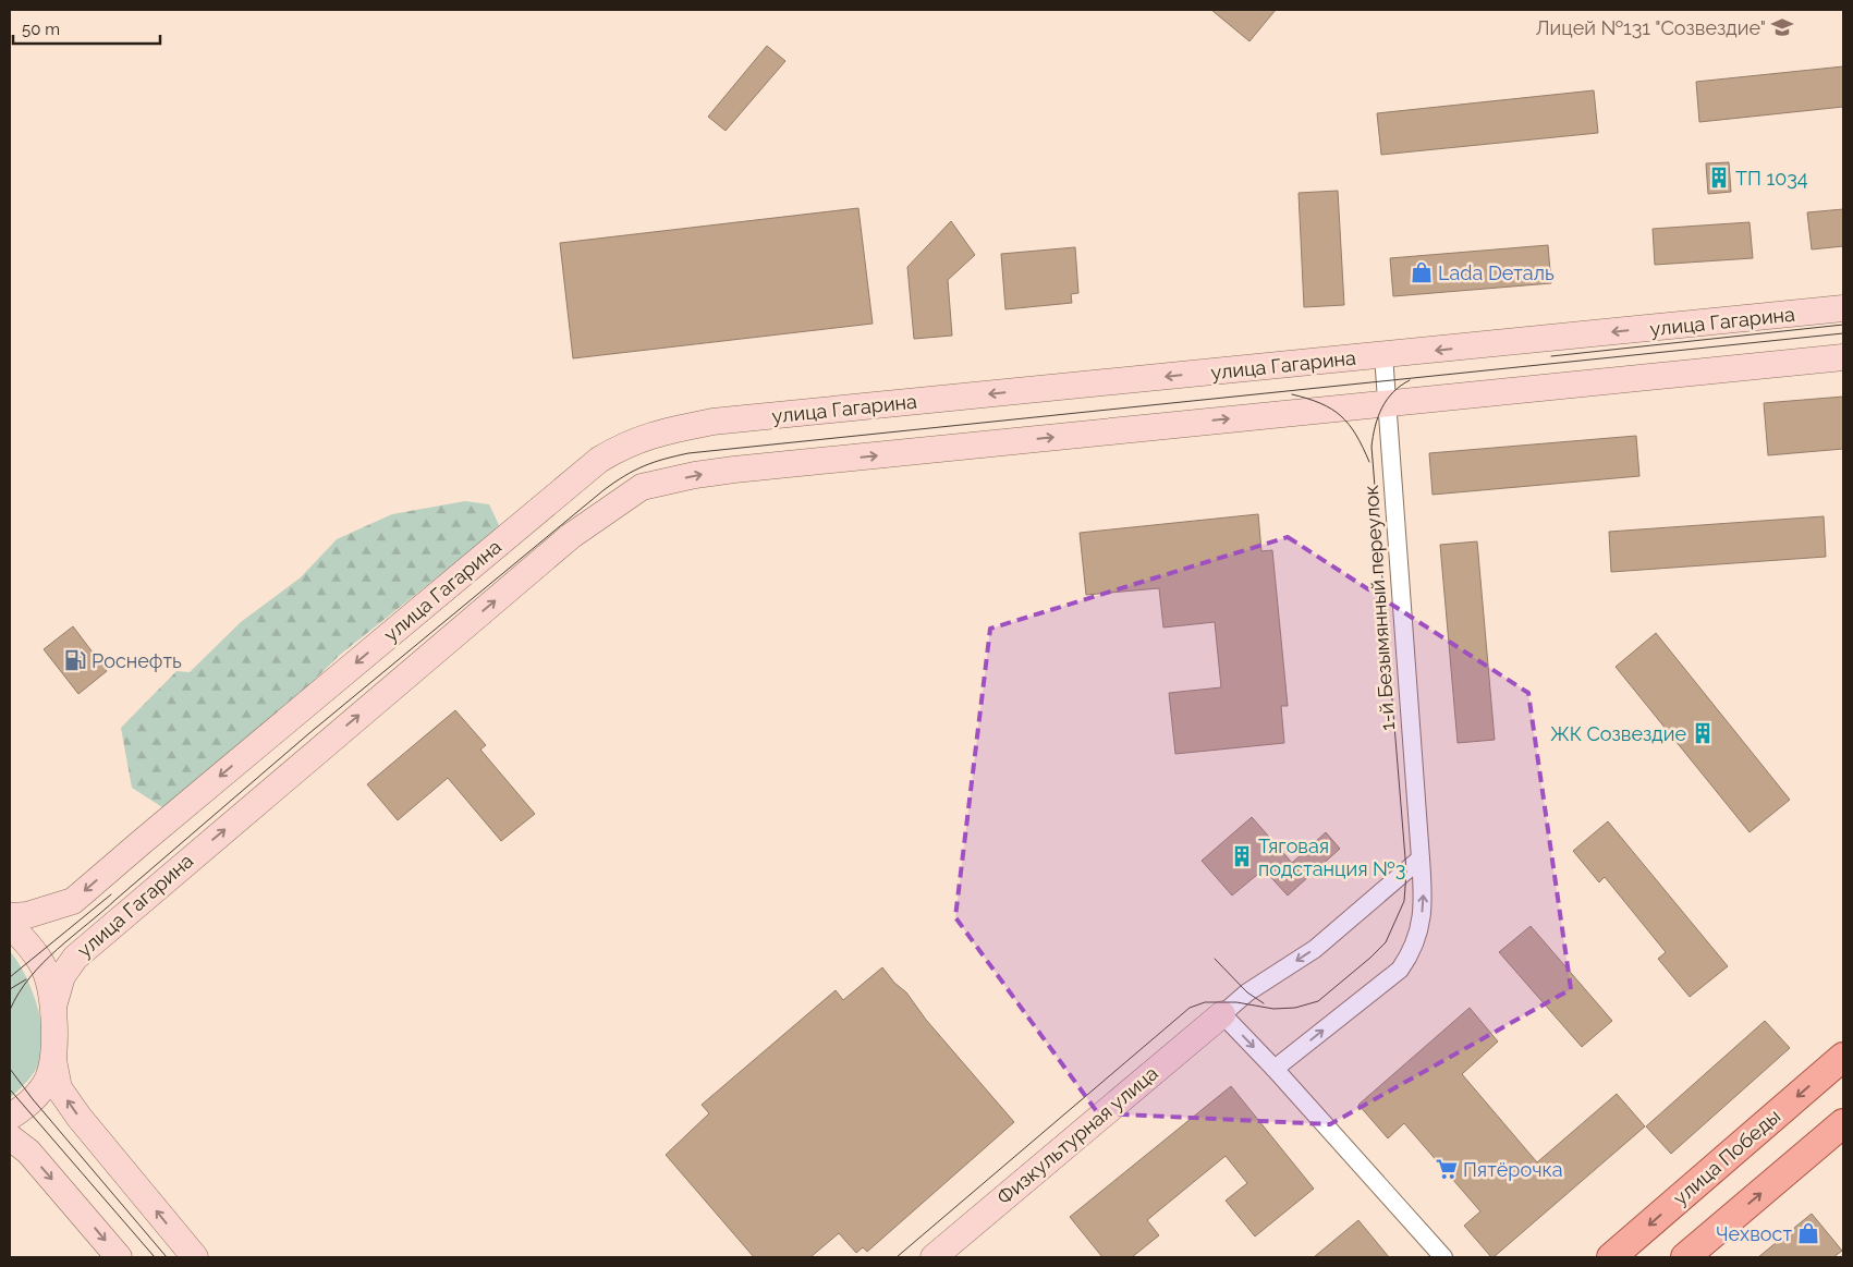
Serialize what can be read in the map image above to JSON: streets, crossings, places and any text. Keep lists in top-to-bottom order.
{
  "streets": {
    "main road": ["улица Гагарина", "Физкультурная улица", "улица Победы"],
    "street": ["1-й Безымянный переулок"]
  },
  "crossings": [
    ["улица Гагарина", "1-й Безымянный переулок"]
  ],
  "places": {
    "school or university": ["Лицей №131 \"Созвездие\""],
    "building": ["ТП 1034", "ЖК Созвездие", "Тяговая подстанция №3"],
    "shop": ["Lada Dеталь", "Чехвост"],
    "fuel station": ["Роснефть"],
    "supermarket": ["Пятёрочка"]
  },
  "scale_bar": "50 m"
}
